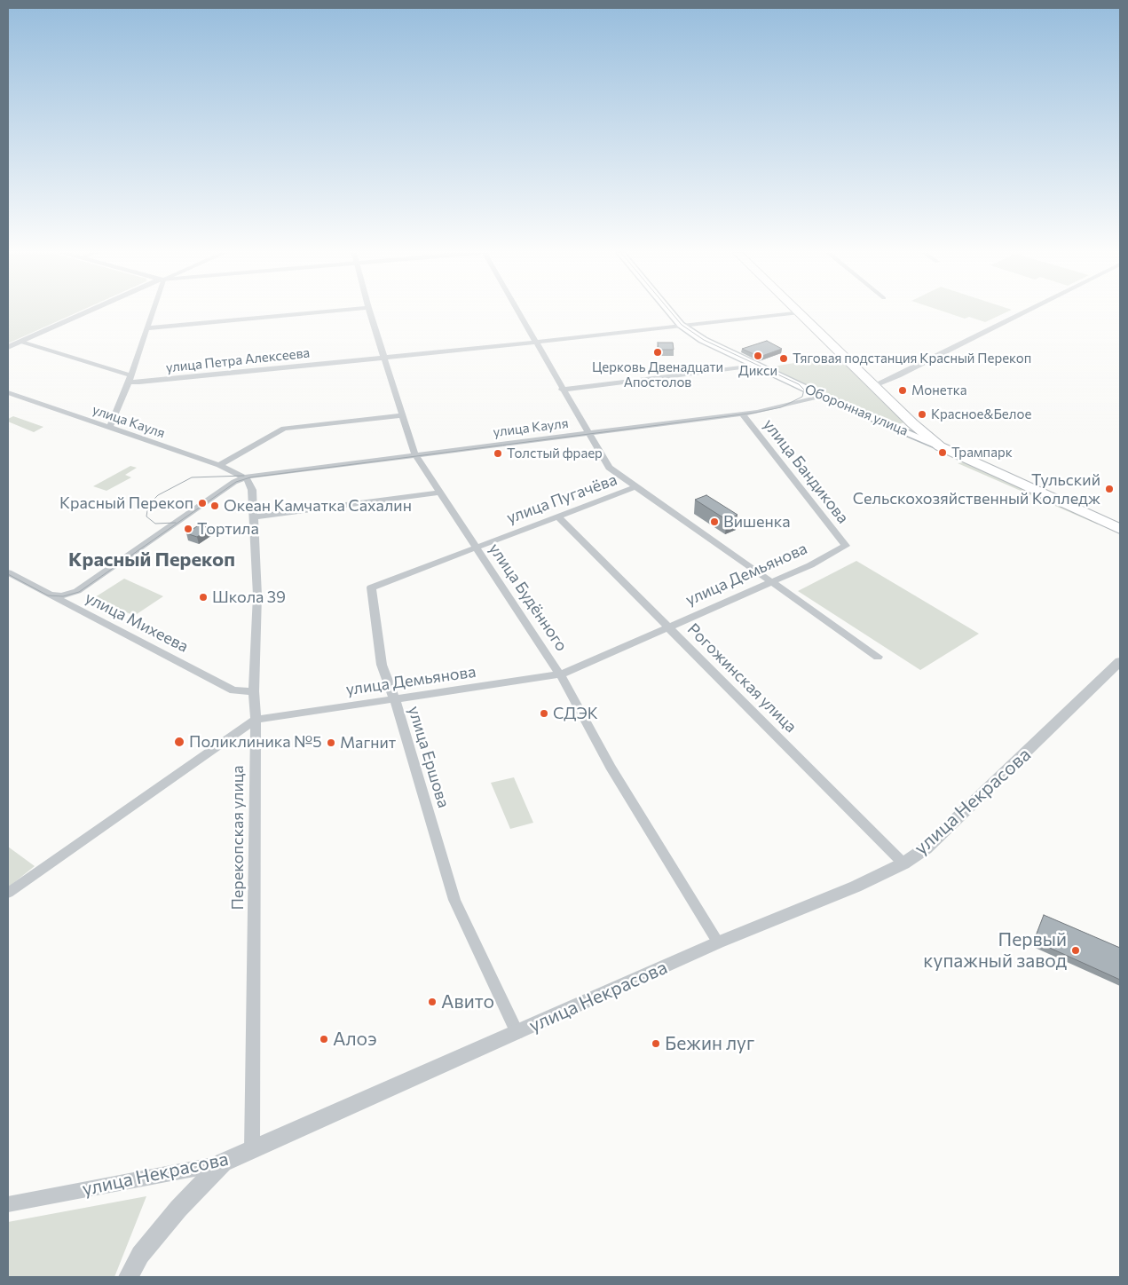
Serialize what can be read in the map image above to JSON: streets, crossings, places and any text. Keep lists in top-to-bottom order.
{
  "streets": {
    "main road": ["Оборонная улица"],
    "street": [
      "улица Петра Алексеева",
      "улица Кауля",
      "улица Бандикова",
      "улица Пугачёва",
      "улица Демьянова",
      "улица Будённого",
      "улица Михеева",
      "Рогожинская улица",
      "улица Ершова",
      "улица Некрасова",
      "Перекопская улица"
    ]
  },
  "crossings": [
    ["улица Петра Алексеева", "Оборонная улица"],
    ["улица Петра Алексеева", "улица Будённого"],
    ["Оборонная улица", "улица Кауля"],
    ["улица Кауля", "улица Бандикова"],
    ["улица Кауля", "улица Будённого"],
    ["улица Кауля", "Перекопская улица"],
    ["улица Бандикова", "улица Демьянова"],
    ["улица Пугачёва", "улица Будённого"],
    ["улица Пугачёва", "Рогожинская улица"],
    ["улица Пугачёва", "улица Ершова"],
    ["улица Демьянова", "улица Будённого"],
    ["улица Демьянова", "Рогожинская улица"],
    ["улица Демьянова", "улица Ершова"],
    ["улица Демьянова", "Перекопская улица"],
    ["улица Будённого", "улица Ершова"],
    ["улица Будённого", "улица Некрасова"],
    ["улица Михеева", "Перекопская улица"],
    ["Рогожинская улица", "улица Некрасова"],
    ["улица Ершова", "улица Некрасова"],
    ["улица Некрасова", "Перекопская улица"]
  ],
  "districts": ["Красный Перекоп"],
  "places": [
    "Церковь Двенадцати Апостолов",
    "Дикси",
    "Тяговая подстанция Красный Перекоп",
    "Монетка",
    "Красное&Белое",
    "Трампарк",
    "Толстый фраер",
    "Тульский Сельскохозяйственный Колледж",
    "Красный Перекоп",
    "Океан Камчатка Сахалин",
    "Вишенка",
    "Тортила",
    "Школа 39",
    "СДЭК",
    "Поликлиника №5",
    "Магнит",
    "Первый купажный завод",
    "Авито",
    "Алоэ",
    "Бежин луг"
  ]
}
